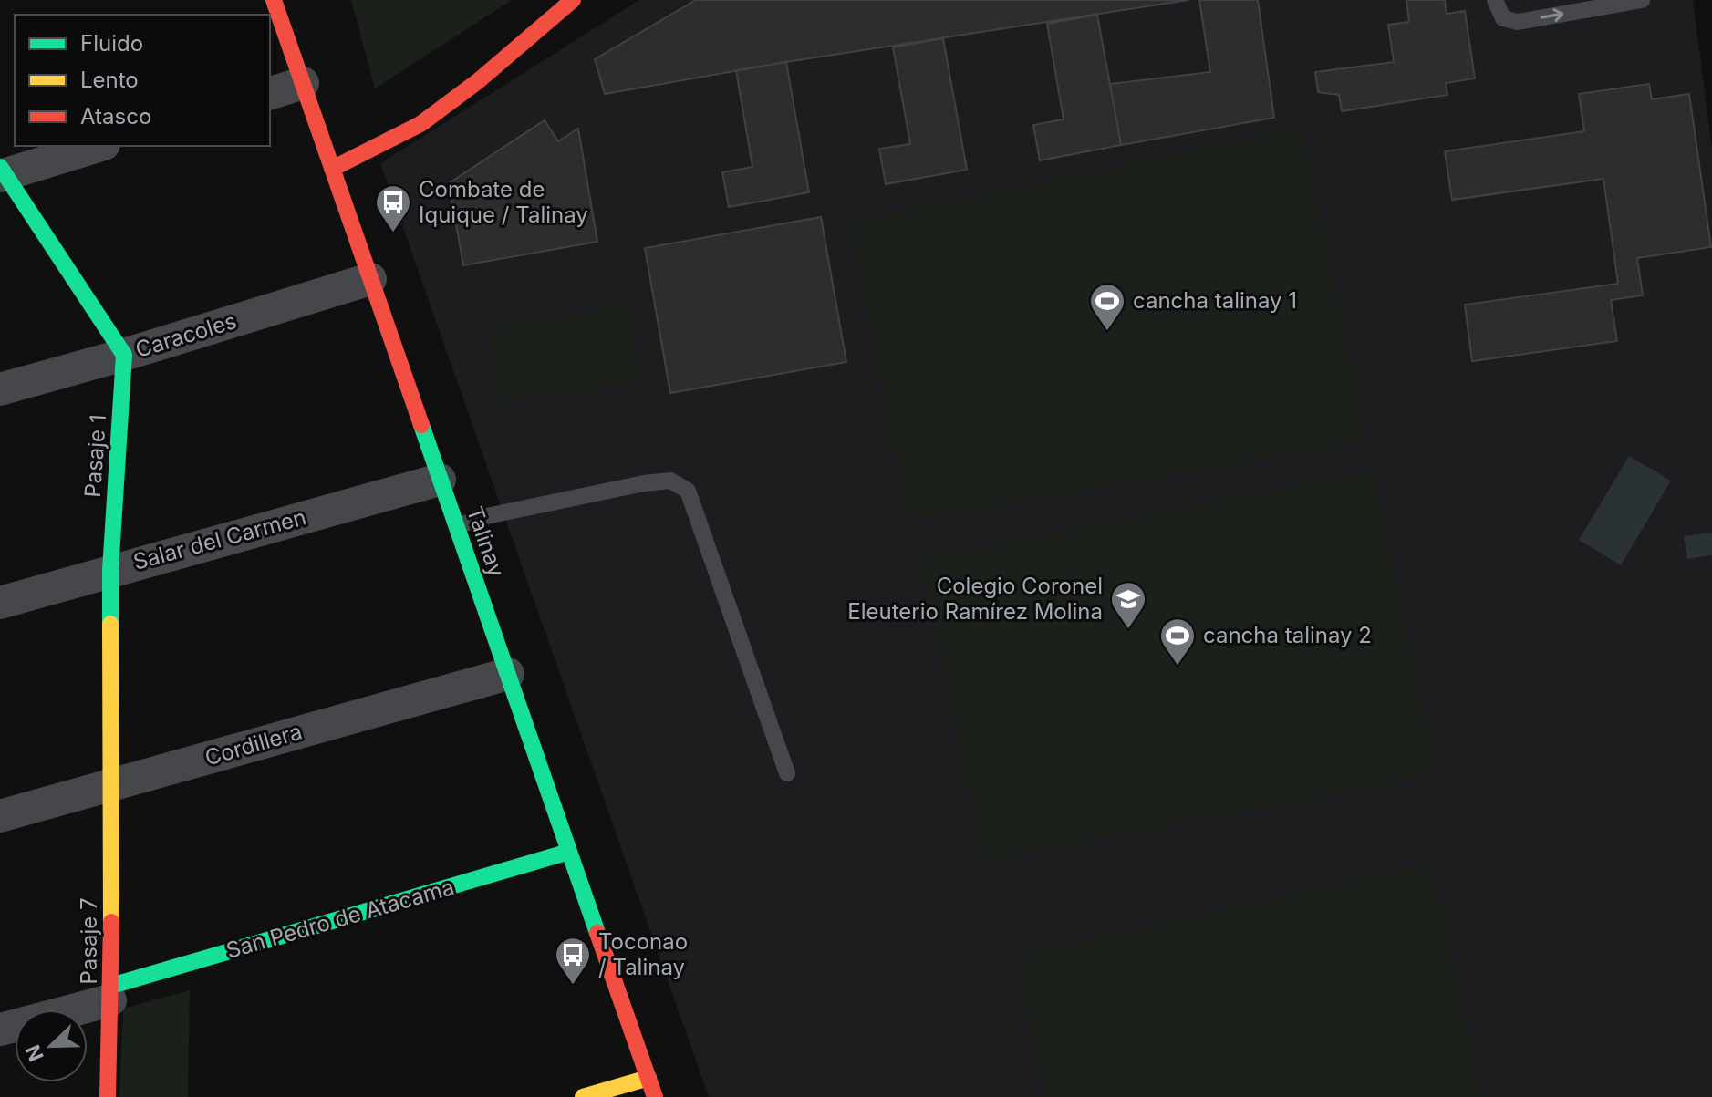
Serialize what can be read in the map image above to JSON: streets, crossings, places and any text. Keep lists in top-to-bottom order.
{
  "streets": {
    "street": [
      "Caracoles",
      "Pasaje 1",
      "Salar del Carmen",
      "Talinay",
      "Cordillera",
      "San Pedro de Atacama",
      "Pasaje 7"
    ]
  },
  "crossings": [
    ["Caracoles", "Pasaje 1"],
    ["Caracoles", "Talinay"],
    ["Pasaje 1", "Salar del Carmen"],
    ["Pasaje 1", "Cordillera"],
    ["Pasaje 1", "Pasaje 7"],
    ["Salar del Carmen", "Talinay"],
    ["Talinay", "Cordillera"],
    ["Talinay", "San Pedro de Atacama"],
    ["Cordillera", "Pasaje 7"],
    ["San Pedro de Atacama", "Pasaje 7"]
  ],
  "places": {
    "bus stop": ["Combate de Iquique / Talinay", "Toconao / Talinay"],
    "sports": ["cancha talinay 1", "cancha talinay 2"],
    "school or university": ["Colegio Coronel Eleuterio Ramírez Molina"]
  },
  "legend": ["Fluido", "Lento", "Atasco"],
  "north": "bottom left"
}
